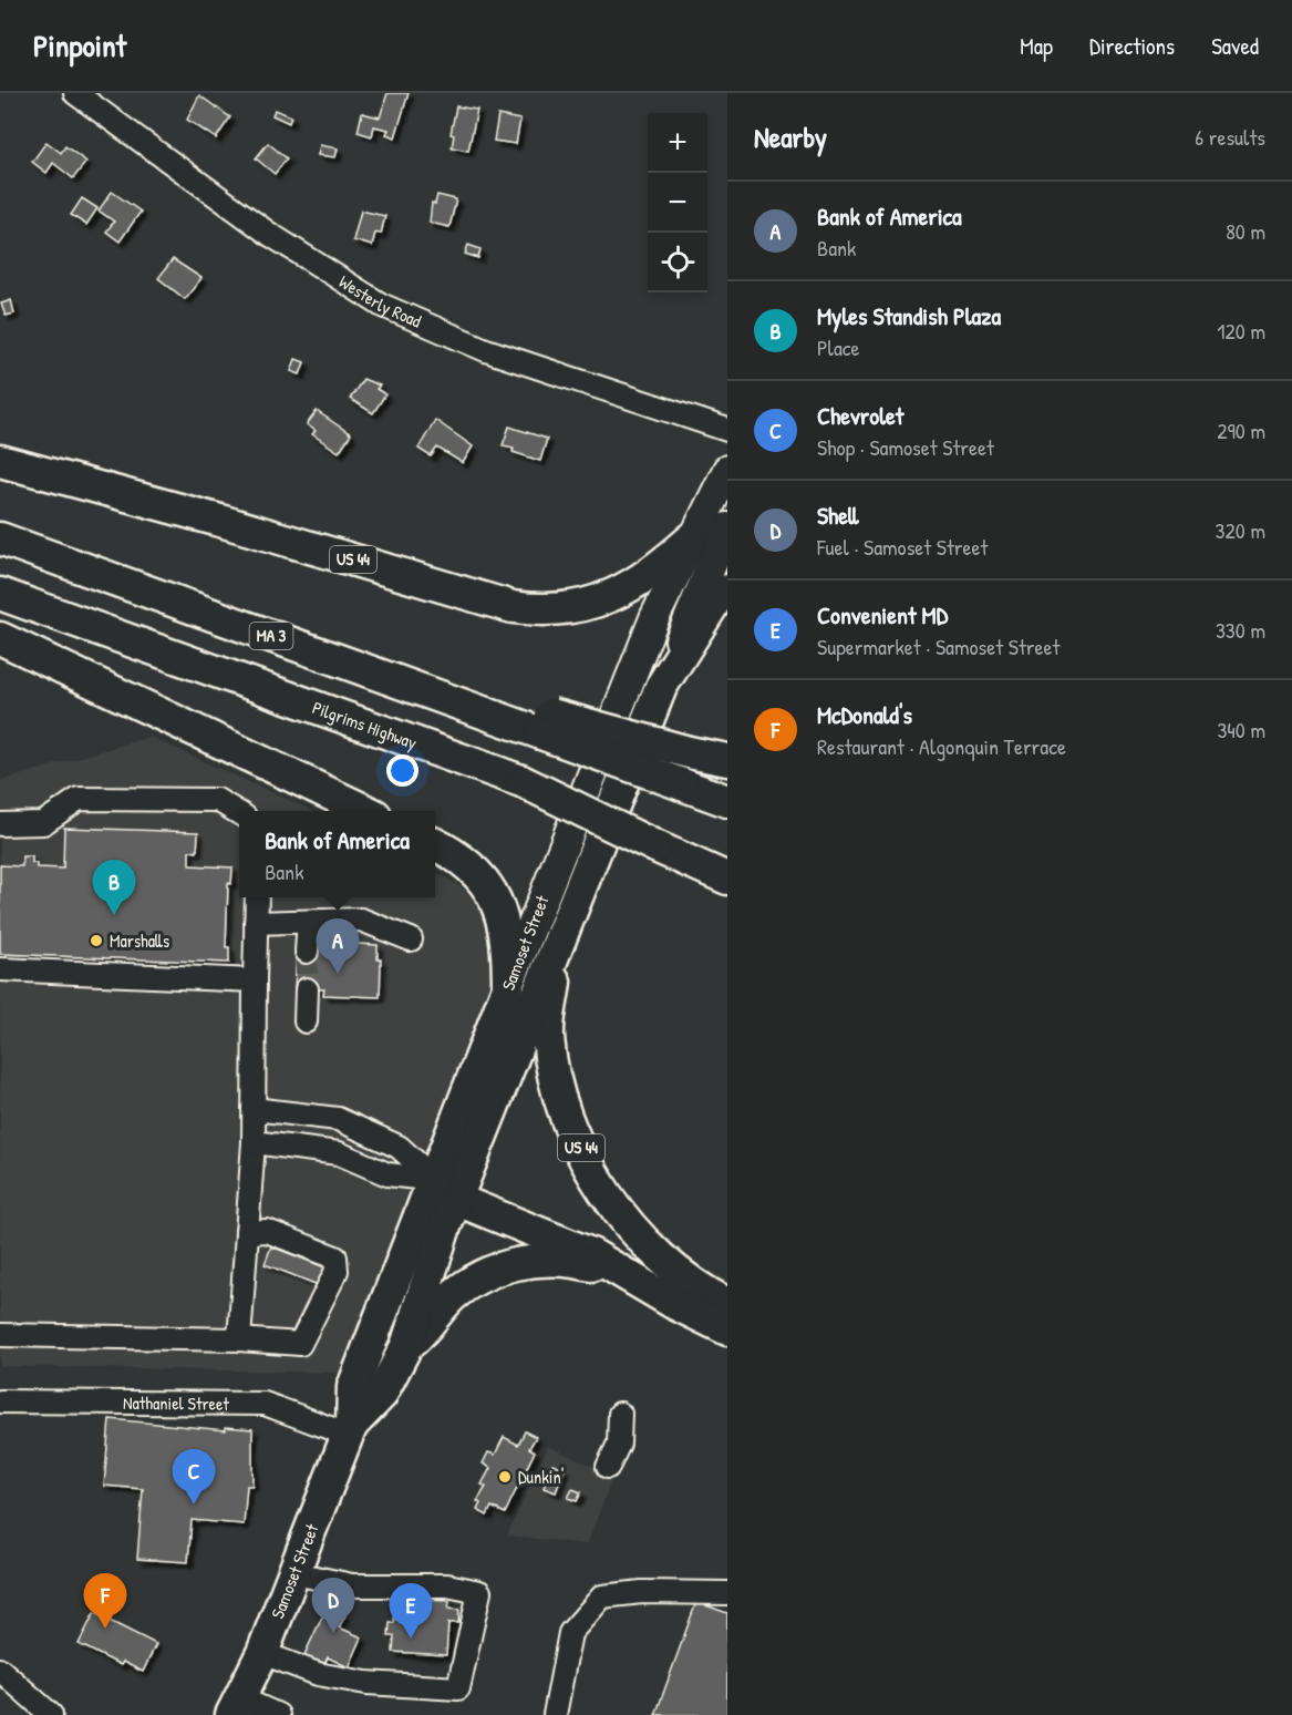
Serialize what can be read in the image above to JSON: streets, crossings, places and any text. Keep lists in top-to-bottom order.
{
  "streets": {
    "highway": [
      "US 44",
      "MA 3",
      "Pilgrims Highway",
      "Samoset Street"
    ],
    "street": ["Westerly Road", "Nathaniel Street"]
  },
  "crossings": [
    ["US 44", "Samoset Street"],
    ["Samoset Street", "Nathaniel Street"]
  ],
  "places": ["Marshalls", "Dunkin'"],
  "page": {
    "header": "Pinpoint",
    "nav": ["Map", "Directions", "Saved"],
    "heading": ["Nearby", "6 results"],
    "map_buttons": ["+", "−"],
    "list": [
      {
        "mark": "A",
        "name": "Bank of America",
        "note": "Bank",
        "value": "80 m"
      },
      {
        "mark": "B",
        "name": "Myles Standish Plaza",
        "note": "Place",
        "value": "120 m"
      },
      {
        "mark": "C",
        "name": "Chevrolet",
        "note": "Shop · Samoset Street",
        "value": "290 m"
      },
      {
        "mark": "D",
        "name": "Shell",
        "note": "Fuel · Samoset Street",
        "value": "320 m"
      },
      {
        "mark": "E",
        "name": "Convenient MD",
        "note": "Supermarket · Samoset Street",
        "value": "330 m"
      },
      {
        "mark": "F",
        "name": "McDonald's",
        "note": "Restaurant · Algonquin Terrace",
        "value": "340 m"
      }
    ],
    "popup": ["Bank of America", "Bank"],
    "pins": [
      "B",
      "A",
      "C",
      "F",
      "D",
      "E"
    ]
  }
}
